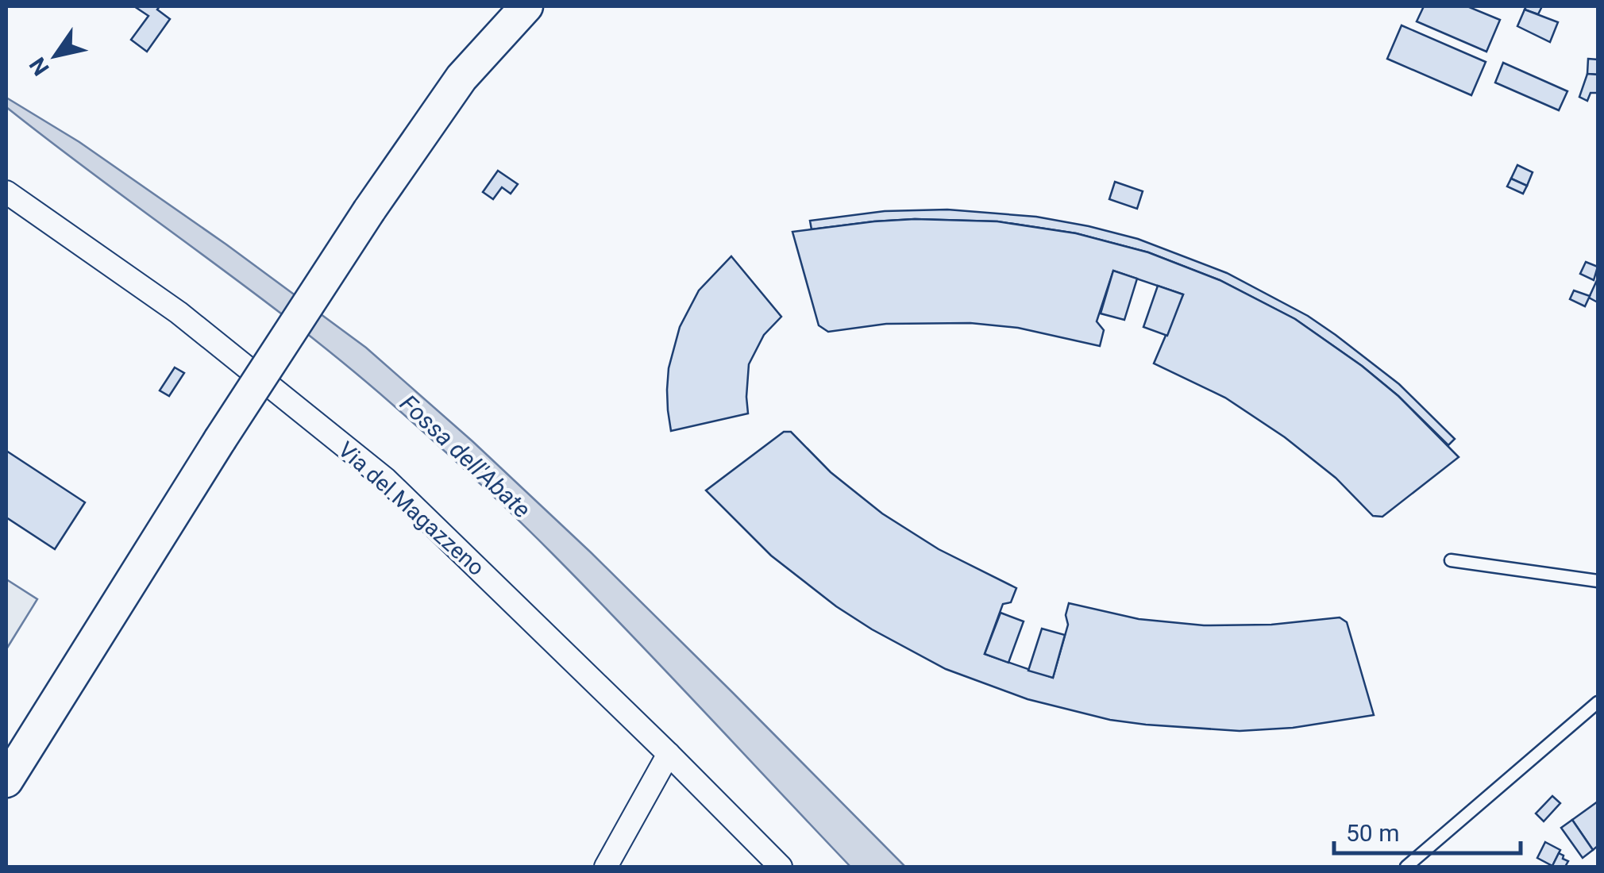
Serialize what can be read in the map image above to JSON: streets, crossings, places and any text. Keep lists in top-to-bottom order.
{
  "streets": {
    "street": ["Via del Magazzeno"]
  },
  "water": ["Fossa dell'Abate"],
  "scale_bar": "50 m",
  "north": "bottom left"
}
